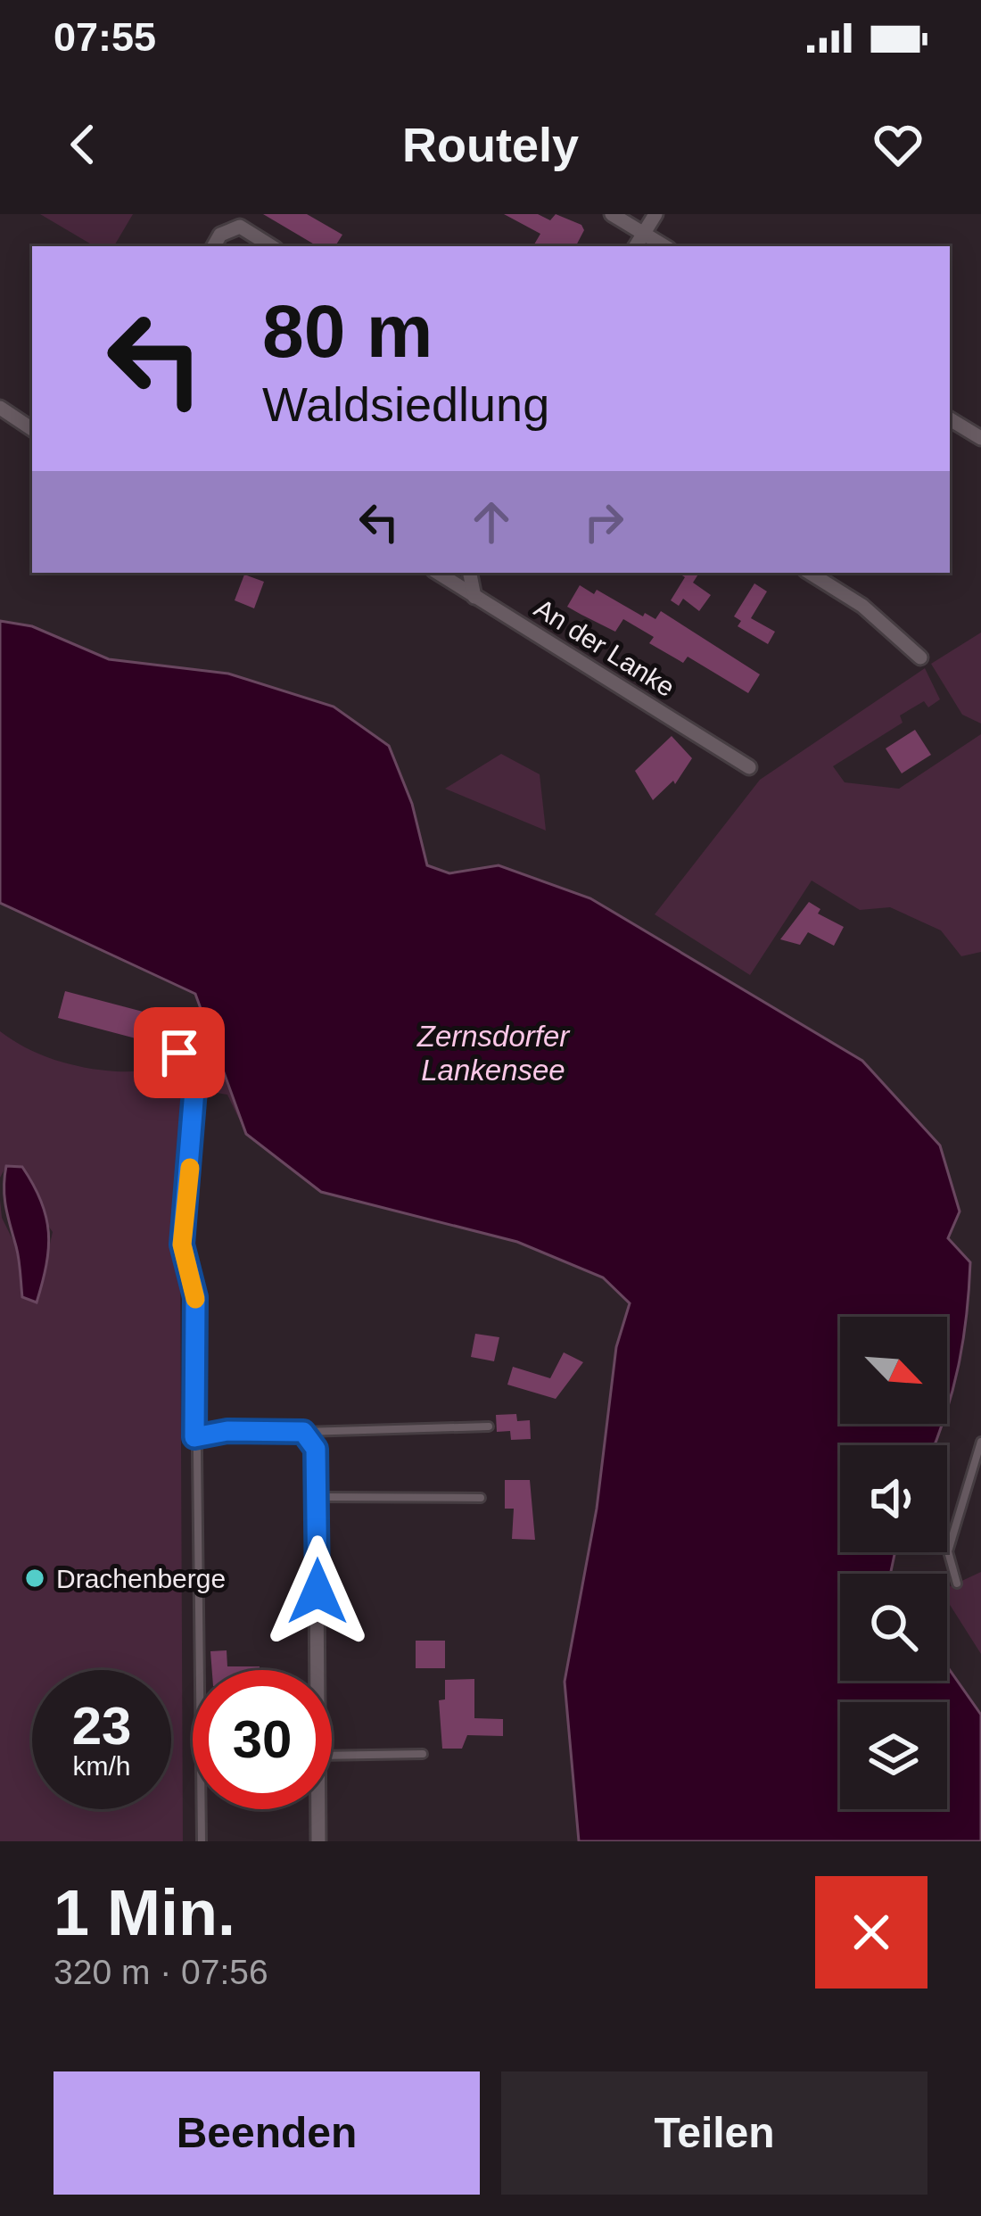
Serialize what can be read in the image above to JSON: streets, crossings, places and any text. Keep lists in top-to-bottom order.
{
  "streets": {
    "street": ["An der Lanke"]
  },
  "water": ["Zernsdorfer Lankensee"],
  "places": ["Drachenberge"],
  "north": "bottom right",
  "page": {
    "status": "07:55",
    "header": "Routely",
    "turn": ["80 m", "Waldsiedlung"],
    "speed": "23 km/h",
    "limit": "30",
    "heading": ["1 Min.", "320 m · 07:56"],
    "buttons": ["Beenden", "Teilen"]
  }
}
